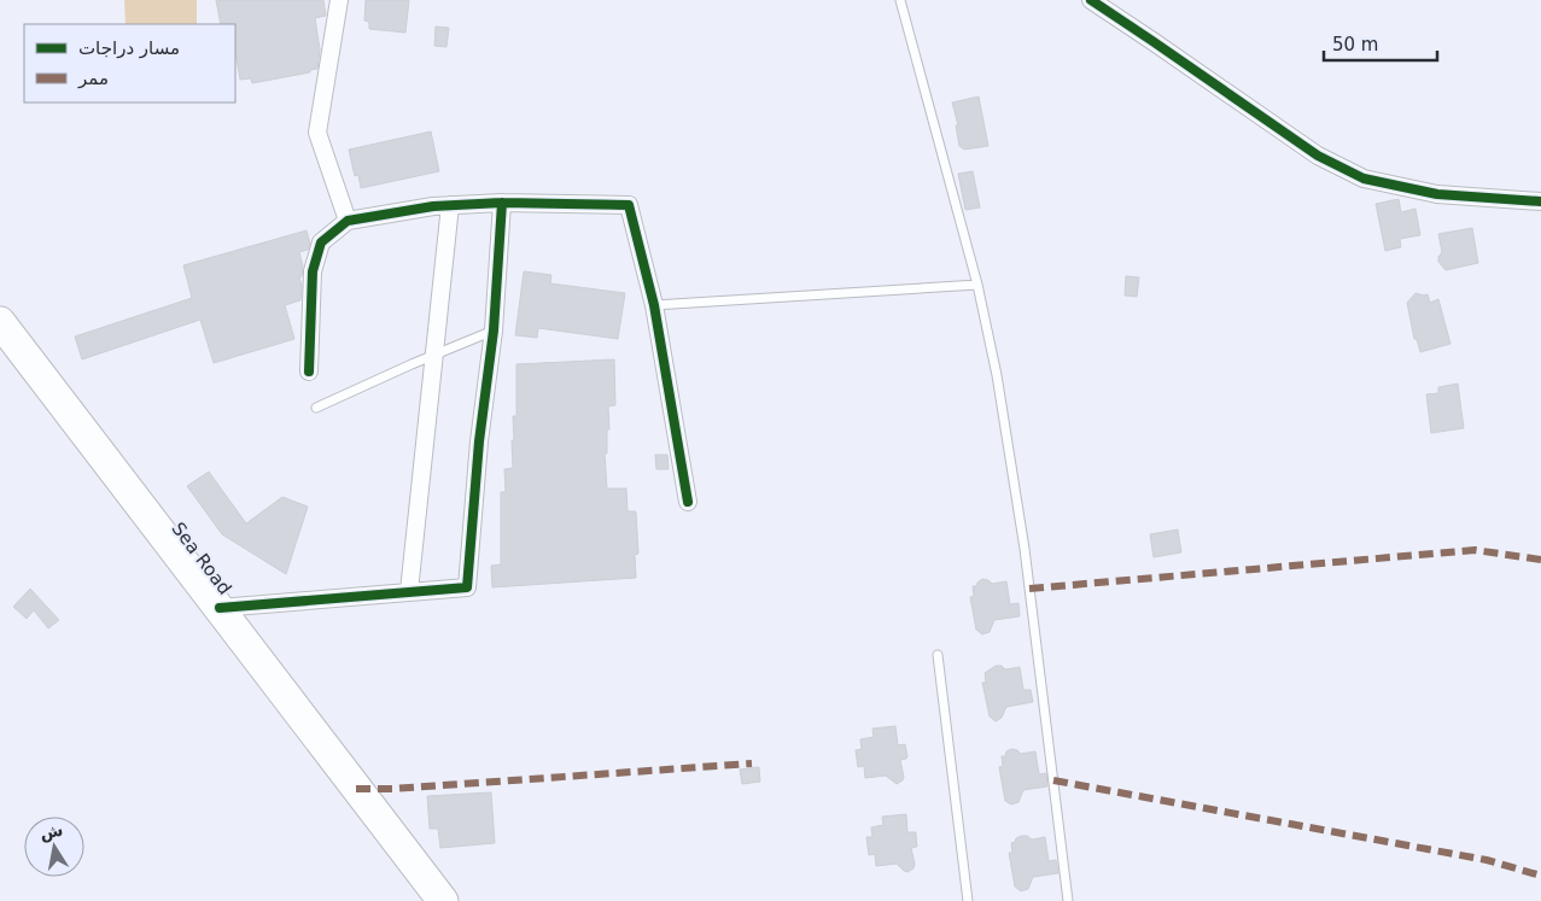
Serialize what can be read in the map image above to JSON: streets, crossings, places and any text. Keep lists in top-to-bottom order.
{
  "streets": {
    "highway": ["Sea Road"]
  },
  "legend": ["مسار دراجات", "ممر"],
  "scale_bar": "50 m",
  "north": "top"
}
